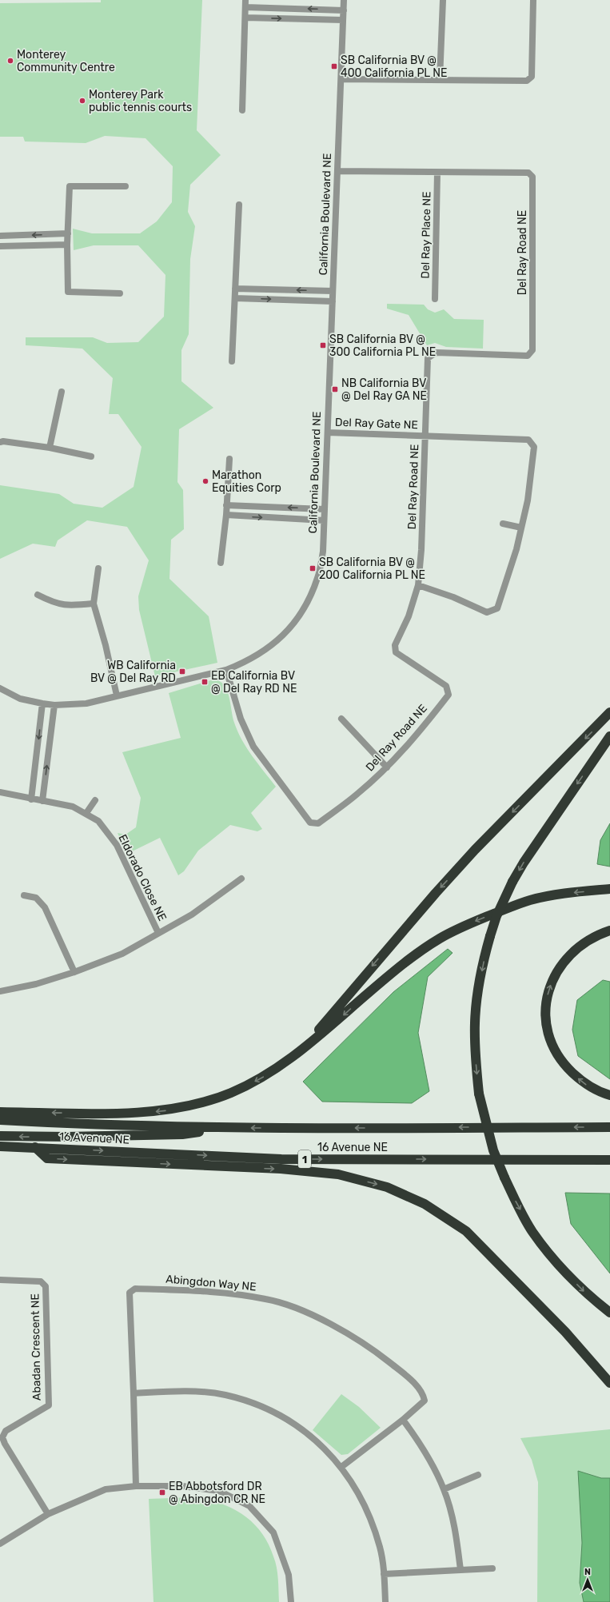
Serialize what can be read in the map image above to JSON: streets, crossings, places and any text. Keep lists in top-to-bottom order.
{
  "streets": {
    "highway": ["16 Avenue NE", "1"],
    "street": [
      "California Boulevard NE",
      "Del Ray Place NE",
      "Del Ray Road NE",
      "Del Ray Gate NE",
      "Eldorado Close NE",
      "Abingdon Way NE",
      "Abadan Crescent NE"
    ]
  },
  "crossings": [
    ["California Boulevard NE", "Del Ray Road NE"],
    ["California Boulevard NE", "Del Ray Gate NE"],
    ["Del Ray Place NE", "Del Ray Road NE"],
    ["Del Ray Road NE", "Del Ray Gate NE"]
  ],
  "places": {
    "other": ["Monterey Community Centre", "Monterey Park public tennis courts", "Marathon Equities Corp"],
    "transit": [
      "SB California BV @ 400 California PL NE",
      "SB California BV @ 300 California PL NE",
      "NB California BV @ Del Ray GA NE",
      "SB California BV @ 200 California PL NE",
      "WB California BV @ Del Ray RD",
      "EB California BV @ Del Ray RD NE",
      "EB Abbotsford DR @ Abingdon CR NE"
    ]
  },
  "north": "top"
}
